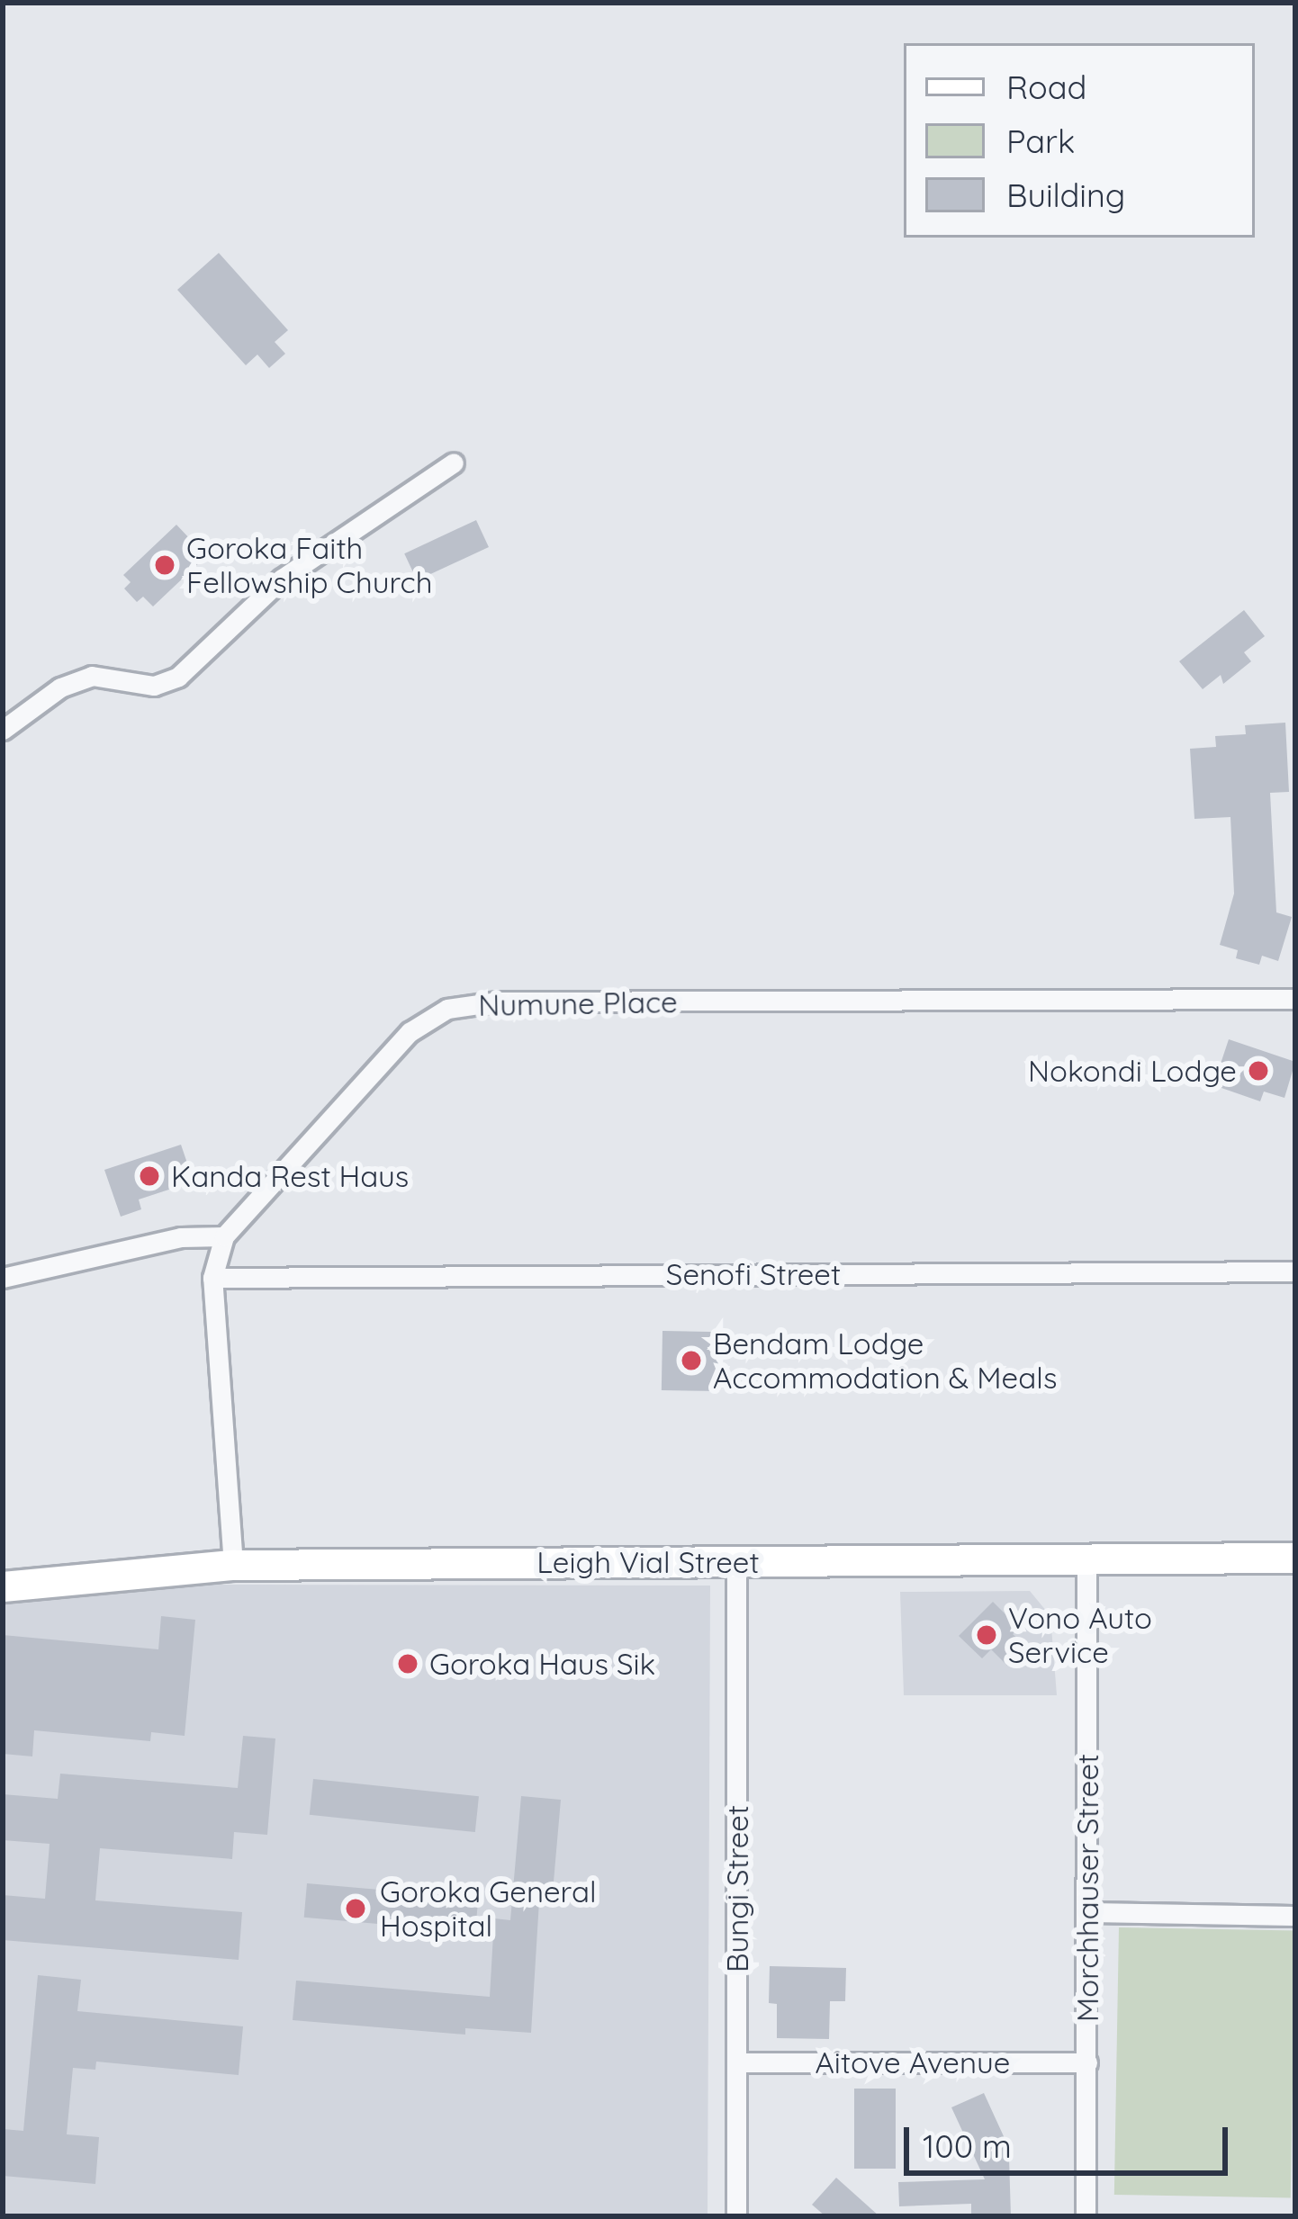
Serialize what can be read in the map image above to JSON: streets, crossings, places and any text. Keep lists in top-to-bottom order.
{
  "streets": {
    "street": [
      "Numune Place",
      "Senofi Street",
      "Leigh Vial Street",
      "Morchhauser Street",
      "Bungi Street",
      "Aitove Avenue"
    ]
  },
  "crossings": [
    ["Numune Place", "Senofi Street"],
    ["Numune Place", "Leigh Vial Street"],
    ["Leigh Vial Street", "Morchhauser Street"],
    ["Leigh Vial Street", "Bungi Street"],
    ["Morchhauser Street", "Aitove Avenue"],
    ["Bungi Street", "Aitove Avenue"]
  ],
  "places": [
    "Goroka Faith Fellowship Church",
    "Nokondi Lodge",
    "Kanda Rest Haus",
    "Bendam Lodge Accommodation & Meals",
    "Vono Auto Service",
    "Goroka Haus Sik",
    "Goroka General Hospital"
  ],
  "legend": ["Road", "Park", "Building"],
  "scale_bar": "100 m"
}
